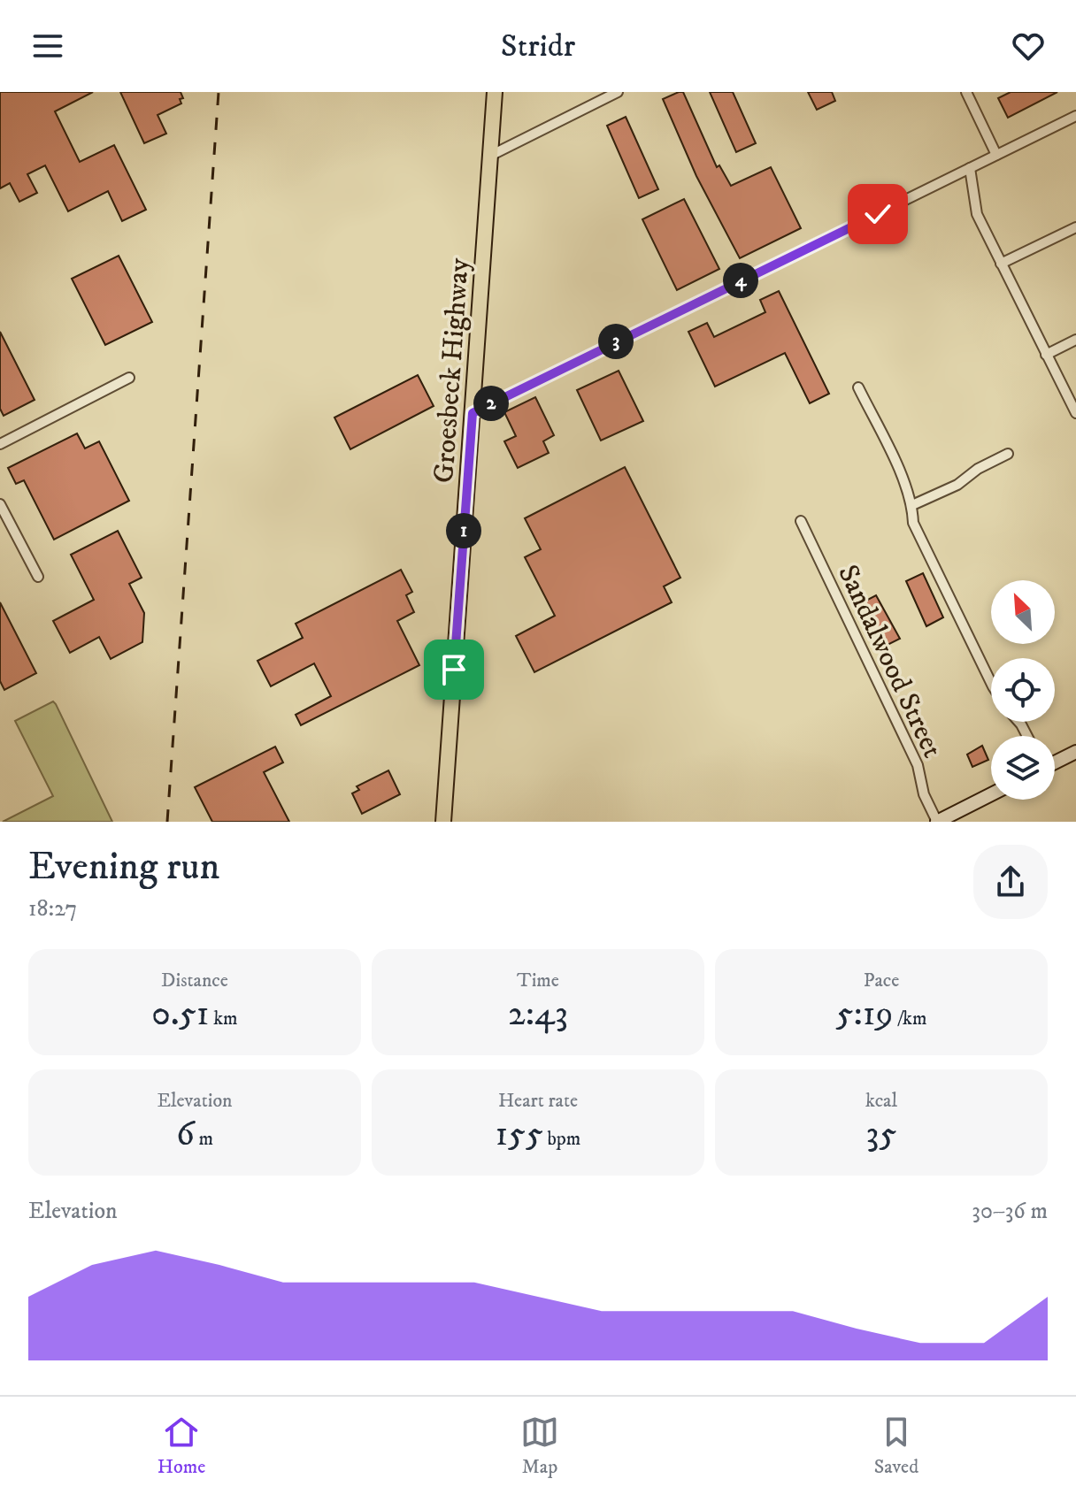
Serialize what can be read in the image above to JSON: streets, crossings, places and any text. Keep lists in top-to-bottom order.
{
  "streets": {
    "main road": ["Groesbeck Highway"],
    "street": ["Sandalwood Street"]
  },
  "north": "top left",
  "page": {
    "header": "Stridr",
    "pins": [
      "4",
      "3",
      "2",
      "1"
    ],
    "heading": ["Evening run", "18:27"],
    "stats": [
      ["Distance", "0.51 km"],
      ["Time", "2:43"],
      ["Pace", "5:19 /km"],
      ["Elevation", "6 m"],
      ["Heart rate", "155 bpm"],
      ["kcal", "35"]
    ],
    "chart": ["Elevation", "30–36 m"],
    "tabs": ["Home", "Map", "Saved"]
  }
}
